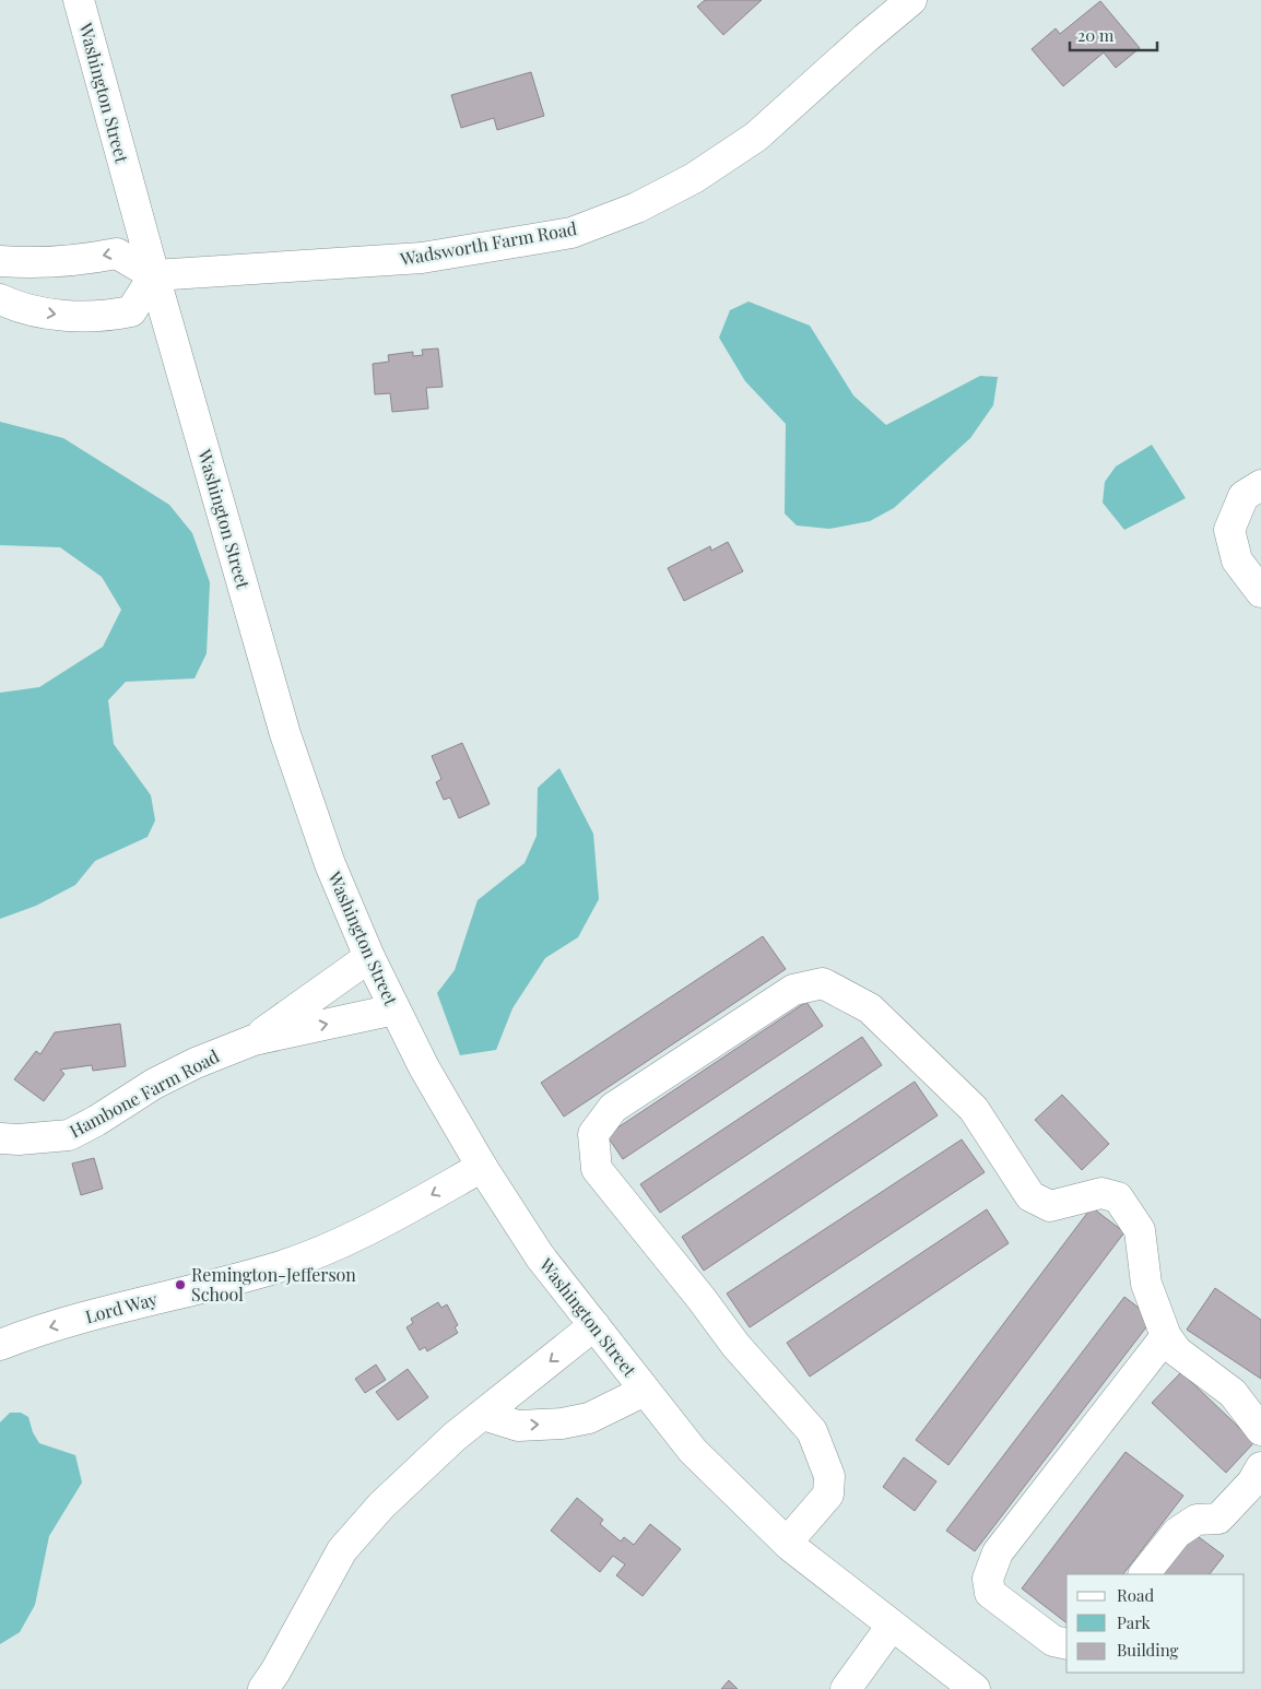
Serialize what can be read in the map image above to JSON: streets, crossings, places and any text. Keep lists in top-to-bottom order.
{
  "streets": {
    "street": [
      "Washington Street",
      "Wadsworth Farm Road",
      "Hambone Farm Road",
      "Lord Way"
    ]
  },
  "crossings": [
    ["Washington Street", "Wadsworth Farm Road"],
    ["Washington Street", "Hambone Farm Road"],
    ["Washington Street", "Lord Way"]
  ],
  "places": ["Remington-Jefferson School"],
  "legend": ["Road", "Park", "Building"],
  "scale_bar": "20 m"
}
